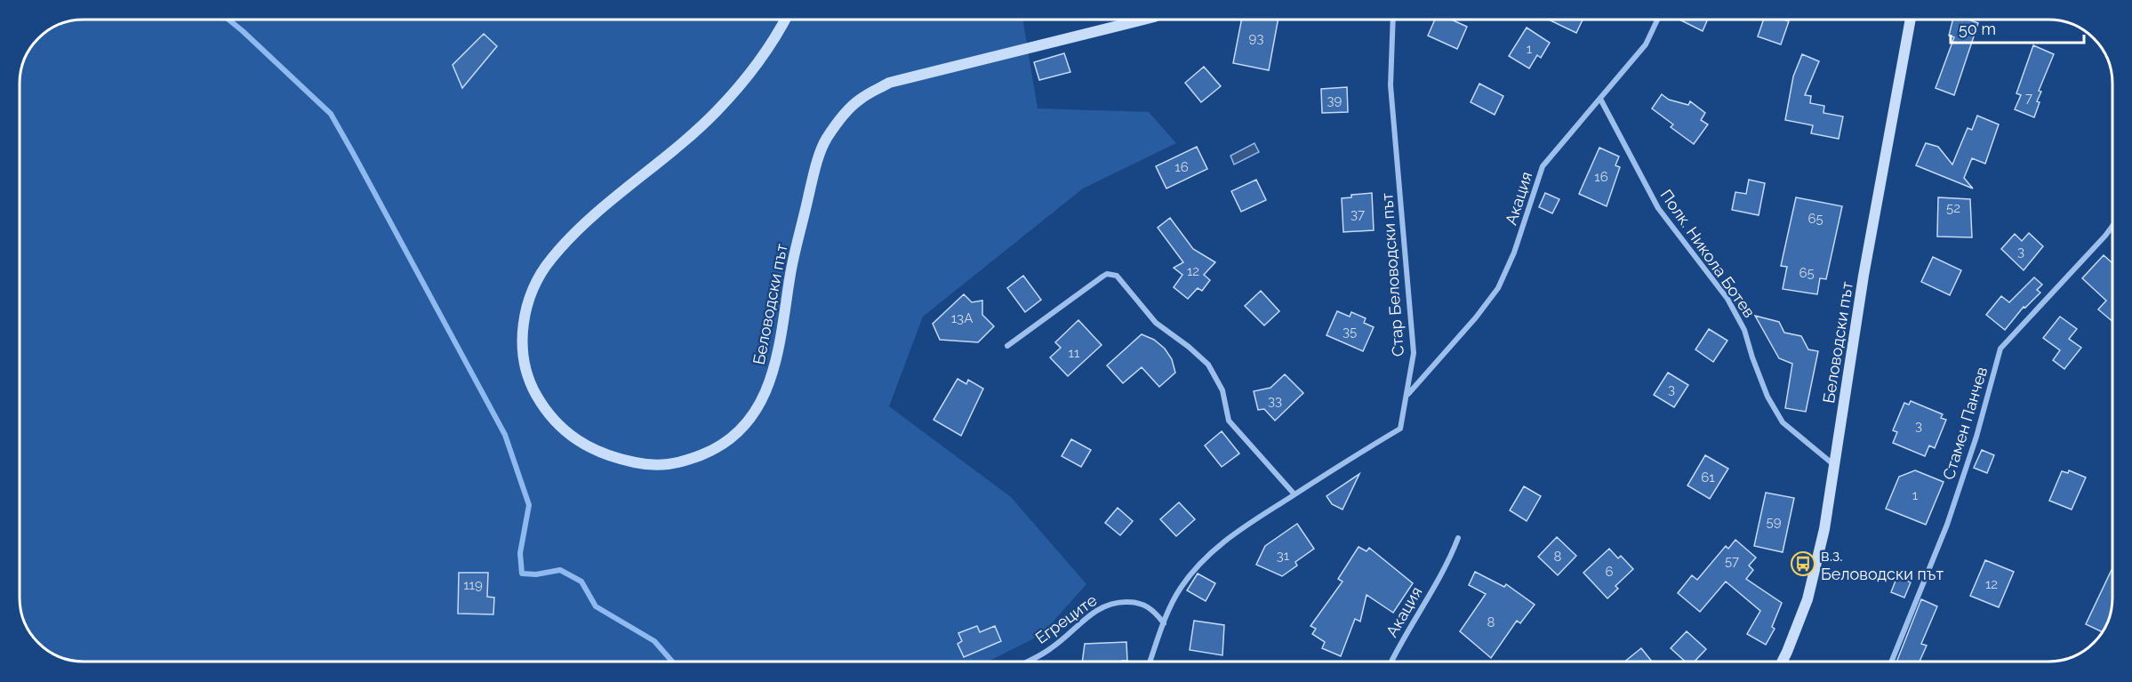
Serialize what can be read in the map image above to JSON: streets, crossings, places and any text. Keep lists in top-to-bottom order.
{
  "streets": {
    "street": [
      "Акация",
      "Полк. Никола Ботев",
      "Стар Беловодски път",
      "Беловодски път",
      "Стамен Панчев",
      "Егреците"
    ]
  },
  "crossings": [
    ["Акация", "Полк. Никола Ботев"],
    ["Акация", "Стар Беловодски път"],
    ["Полк. Никола Ботев", "Беловодски път"],
    ["Стар Беловодски път", "Егреците"]
  ],
  "places": {
    "bus stop": ["в.з. Беловодски път"]
  },
  "house_numbers": [
    "93",
    "1",
    "7",
    "39",
    "16",
    "16",
    "52",
    "37",
    "65",
    "3",
    "12",
    "65",
    "13А",
    "35",
    "11",
    "3",
    "33",
    "3",
    "61",
    "1",
    "59",
    "31",
    "8",
    "57",
    "6",
    "12",
    "119",
    "8"
  ],
  "scale_bar": "50 m"
}
